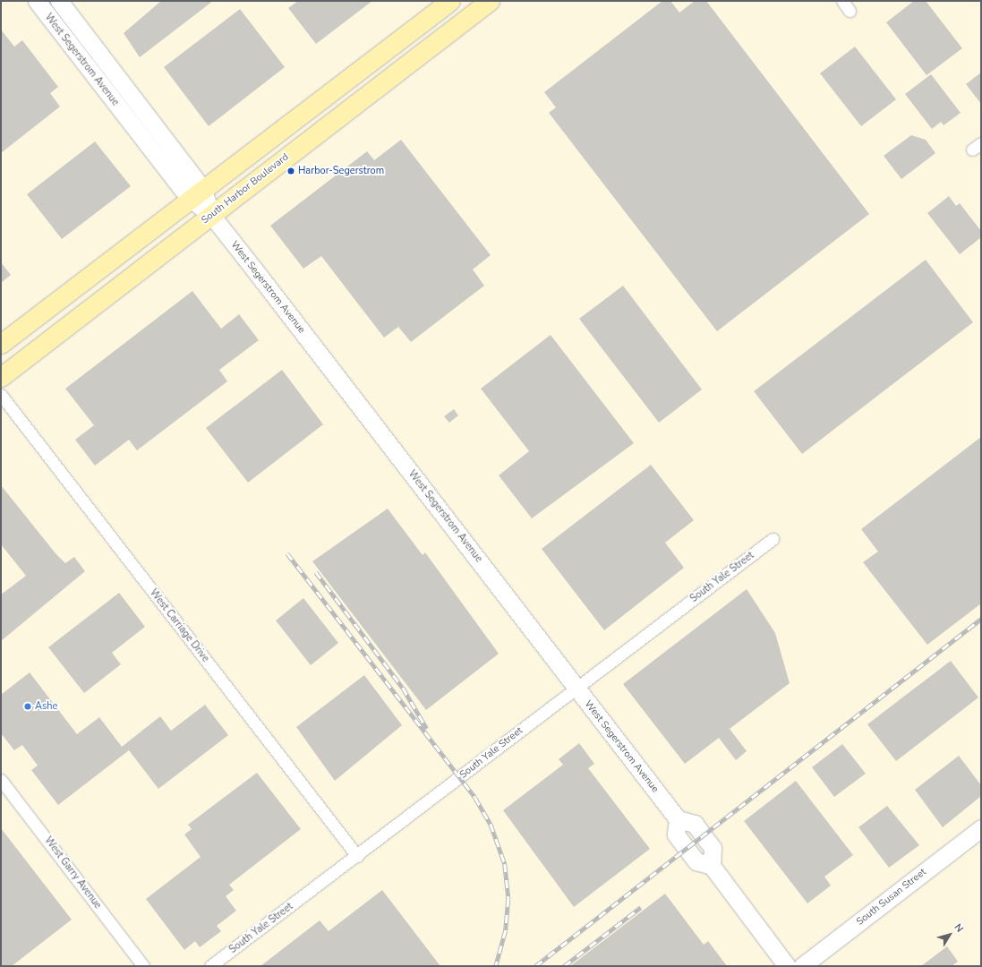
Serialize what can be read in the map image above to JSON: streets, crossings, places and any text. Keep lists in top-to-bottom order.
{
  "streets": {
    "main road": ["West Segerstrom Avenue", "South Harbor Boulevard", "South Susan Street"],
    "street": ["South Yale Street", "West Carriage Drive", "West Garry Avenue"]
  },
  "crossings": [
    ["West Segerstrom Avenue", "South Harbor Boulevard"],
    ["West Segerstrom Avenue", "South Yale Street"],
    ["South Yale Street", "West Carriage Drive"]
  ],
  "places": ["Harbor-Segerstrom", "Ashe"],
  "north": "top right"
}
